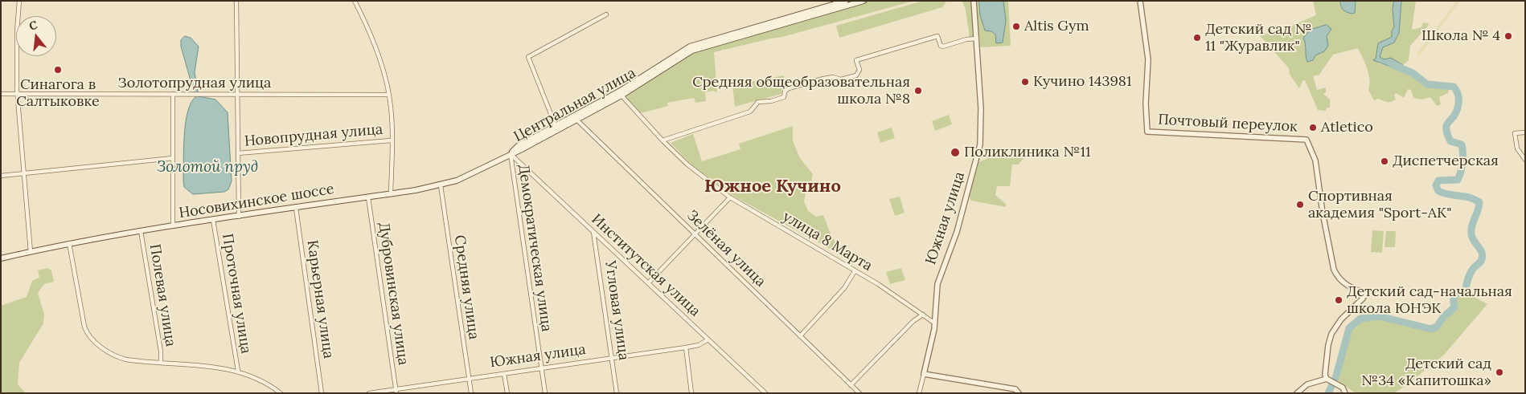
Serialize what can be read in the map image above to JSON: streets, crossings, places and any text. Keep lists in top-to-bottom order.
{
  "streets": {
    "main road": ["Центральная улица", "Носовихинское шоссе"],
    "street": [
      "Золотопрудная улица",
      "Почтовый переулок",
      "Новопрудная улица",
      "Южная улица",
      "улица 8 Марта",
      "Демократическая улица",
      "Зелёная улица",
      "Институтская улица",
      "Средняя улица",
      "Проточная улица",
      "Дубровинская улица",
      "Полевая улица",
      "Карьерная улица",
      "Угловая улица"
    ]
  },
  "crossings": [
    ["Центральная улица", "Носовихинское шоссе"],
    ["Центральная улица", "улица 8 Марта"],
    ["Центральная улица", "Демократическая улица"],
    ["Центральная улица", "Зелёная улица"],
    ["Центральная улица", "Институтская улица"],
    ["Носовихинское шоссе", "Демократическая улица"],
    ["Носовихинское шоссе", "Институтская улица"],
    ["Носовихинское шоссе", "Средняя улица"],
    ["Носовихинское шоссе", "Проточная улица"],
    ["Носовихинское шоссе", "Дубровинская улица"],
    ["Носовихинское шоссе", "Полевая улица"],
    ["Носовихинское шоссе", "Карьерная улица"],
    ["Южная улица", "улица 8 Марта"],
    ["Южная улица", "Демократическая улица"],
    ["Южная улица", "Институтская улица"],
    ["Южная улица", "Средняя улица"],
    ["Южная улица", "Дубровинская улица"],
    ["Южная улица", "Угловая улица"],
    ["Демократическая улица", "Институтская улица"],
    ["Институтская улица", "Угловая улица"]
  ],
  "districts": ["Южное Кучино"],
  "water": ["Золотой пруд"],
  "places": [
    "Altis Gym",
    "Школа № 4",
    "Детский сад № 11 \"Журавлик\"",
    "Синагога в Салтыковке",
    "Кучино 143981",
    "Средняя общеобразовательная школа №8",
    "Atletico",
    "Поликлиника №11",
    "Диспетчерская",
    "Спортивная академия \"Sport-AK\"",
    "Детский сад-начальная школа ЮНЭК",
    "Детский сад №34 «Капитошка»"
  ],
  "north": "top"
}
